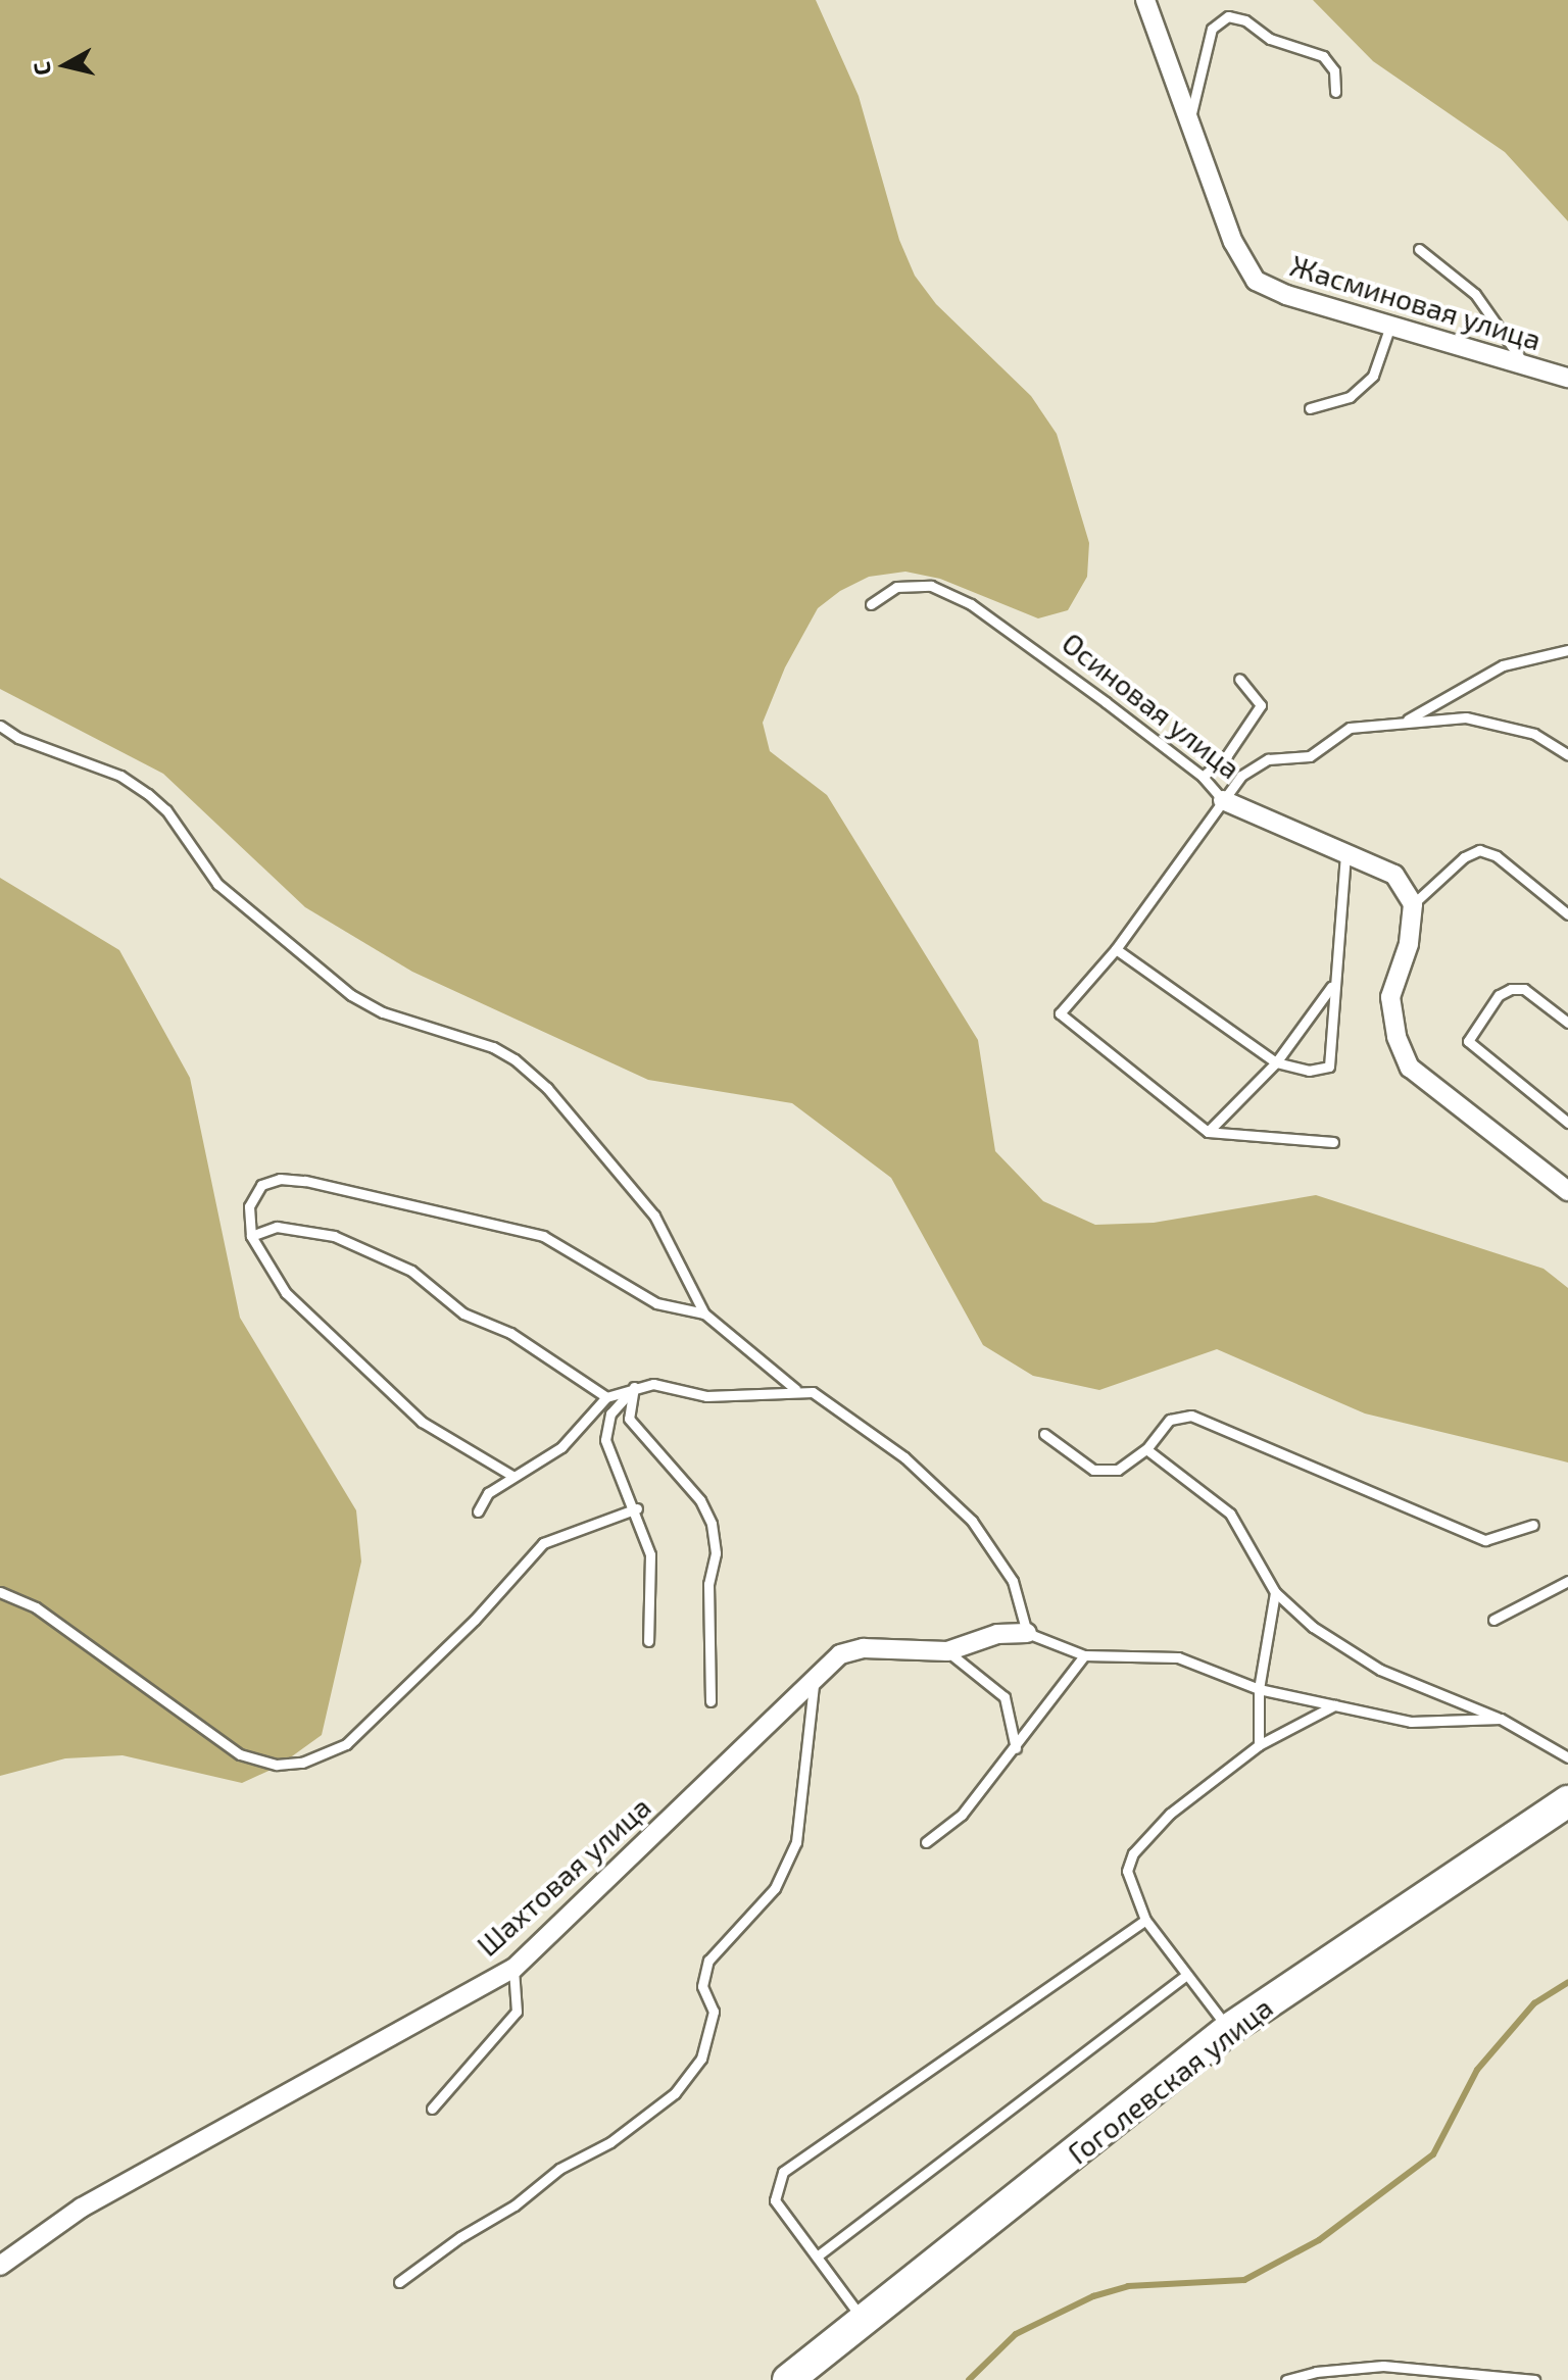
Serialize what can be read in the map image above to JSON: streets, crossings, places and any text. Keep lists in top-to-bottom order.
{
  "streets": {
    "main road": ["Гоголевская улица"],
    "street": ["Жасминовая улица", "Осиновая улица", "Шахтовая улица"]
  },
  "north": "left"
}
